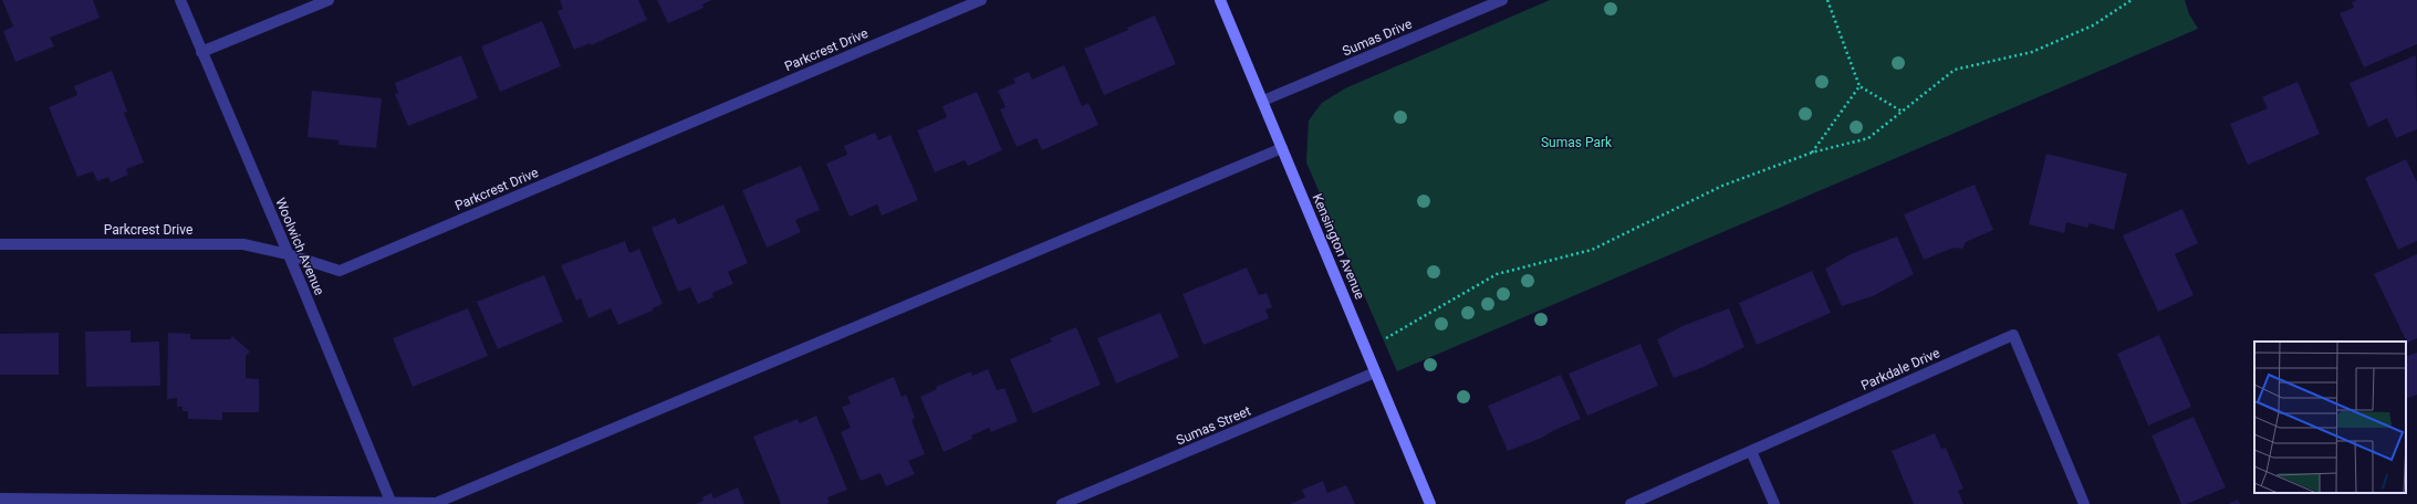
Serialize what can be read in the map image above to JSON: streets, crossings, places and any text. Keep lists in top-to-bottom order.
{
  "streets": {
    "street": [
      "Sumas Drive",
      "Parkcrest Drive",
      "Woolwich Avenue",
      "Kensington Avenue",
      "Parkdale Drive",
      "Sumas Street"
    ]
  },
  "crossings": [
    ["Sumas Drive", "Kensington Avenue"],
    ["Parkcrest Drive", "Woolwich Avenue"],
    ["Kensington Avenue", "Sumas Street"]
  ],
  "parks": ["Sumas Park"]
}
